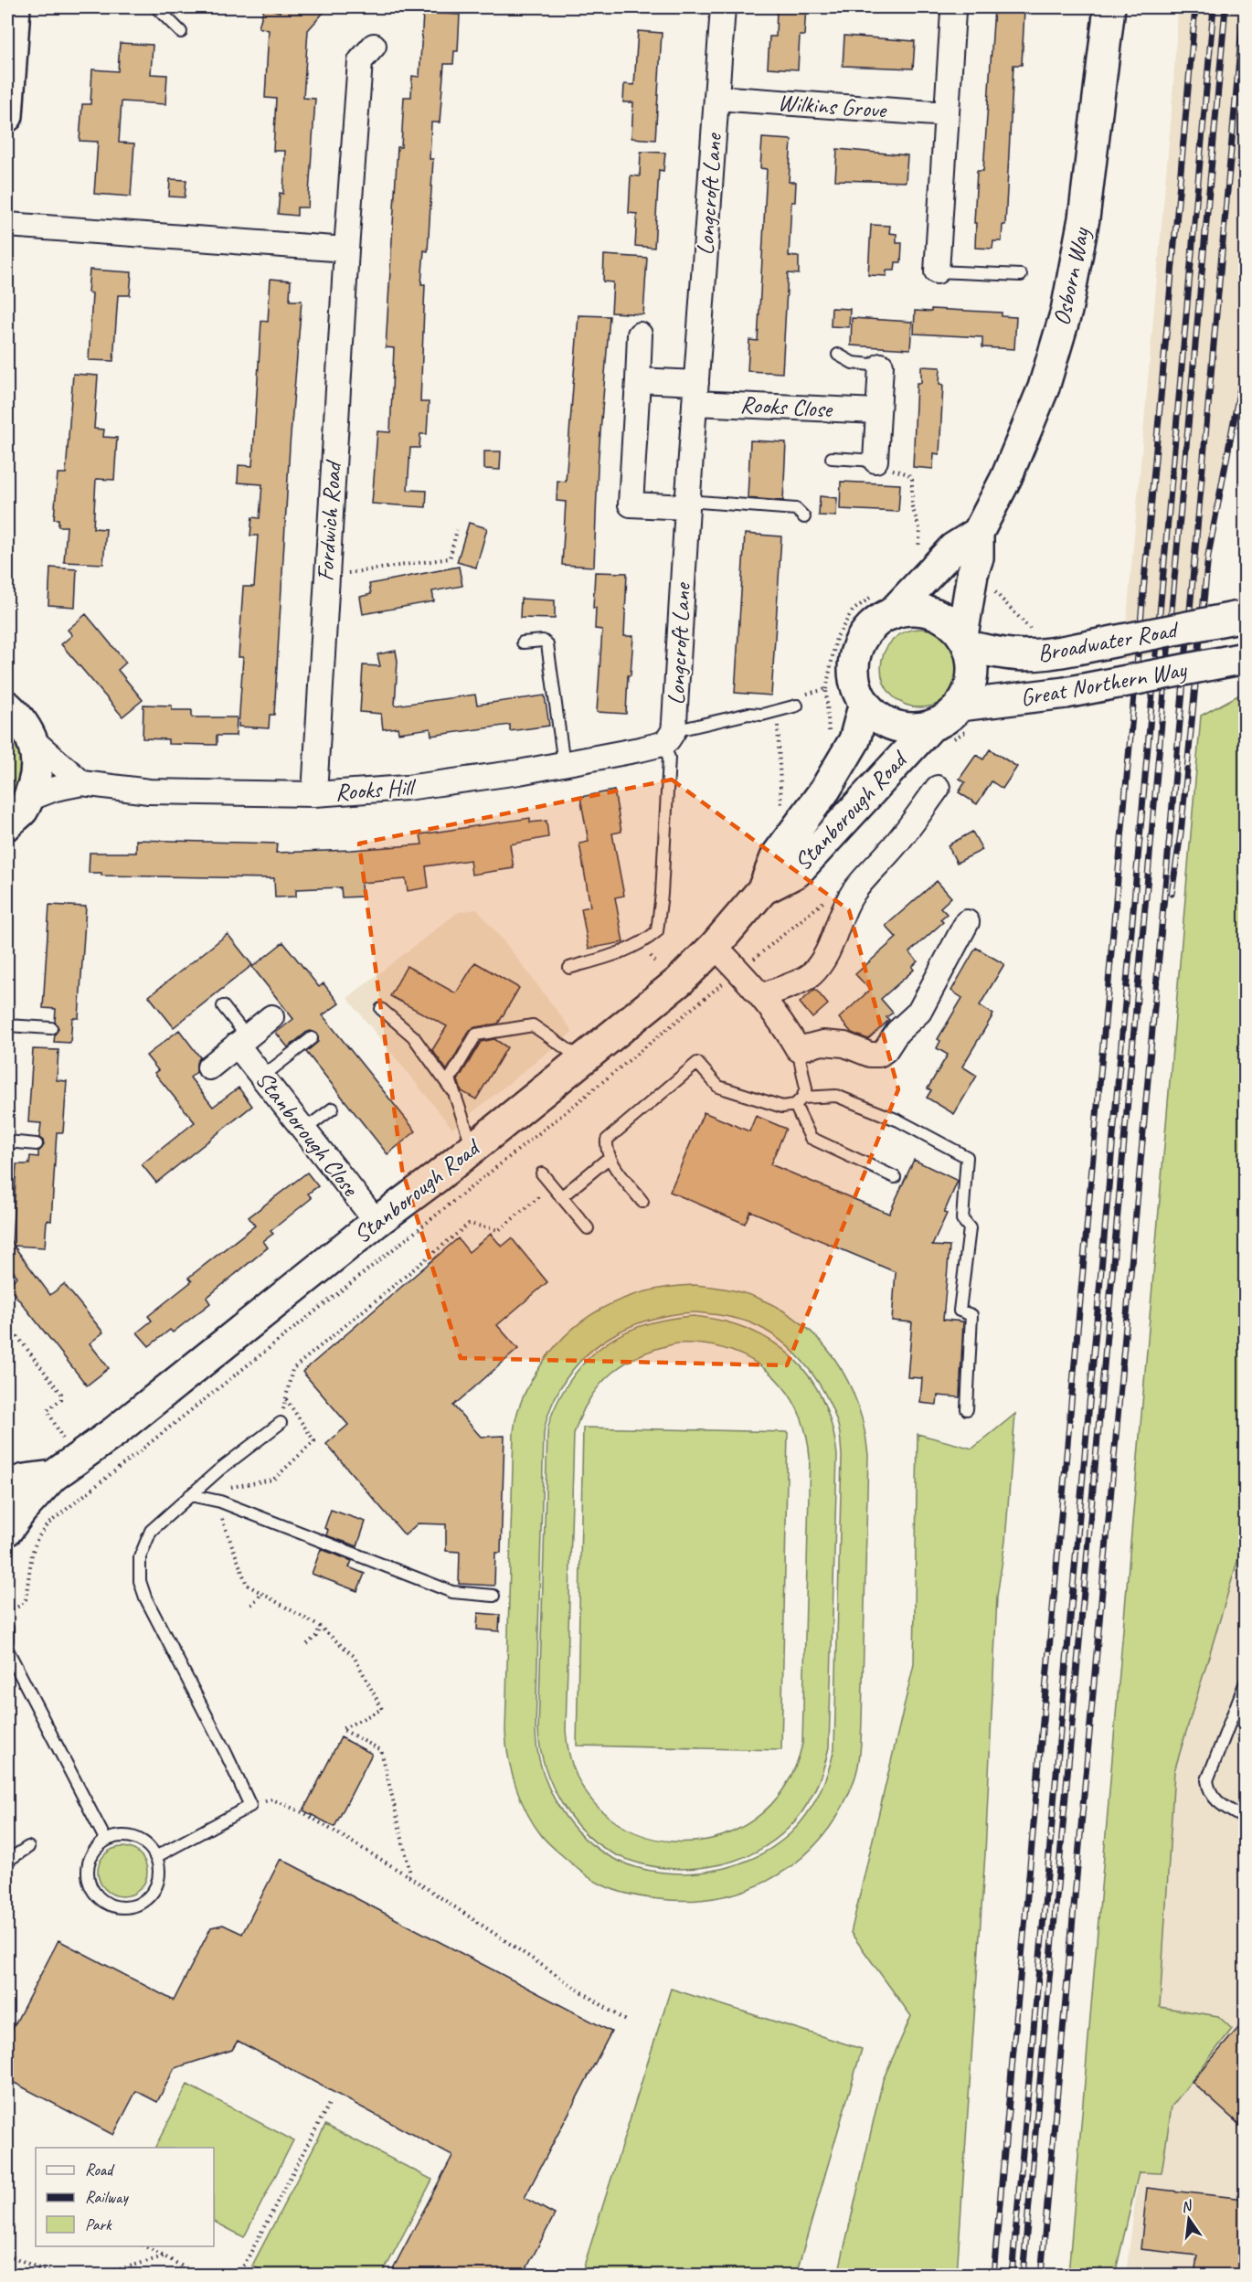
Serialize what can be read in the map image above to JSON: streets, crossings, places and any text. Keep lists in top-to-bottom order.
{
  "streets": {
    "main road": [
      "Osborn Way",
      "Broadwater Road",
      "Great Northern Way",
      "Stanborough Road"
    ],
    "street": [
      "Wilkins Grove",
      "Longcroft Lane",
      "Rooks Close",
      "Fordwich Road",
      "Rooks Hill",
      "Stanborough Close"
    ]
  },
  "crossings": [
    ["Wilkins Grove", "Longcroft Lane"],
    ["Longcroft Lane", "Rooks Close"],
    ["Longcroft Lane", "Rooks Hill"],
    ["Osborn Way", "Broadwater Road"],
    ["Osborn Way", "Great Northern Way"],
    ["Osborn Way", "Stanborough Road"],
    ["Fordwich Road", "Rooks Hill"],
    ["Broadwater Road", "Great Northern Way"],
    ["Broadwater Road", "Stanborough Road"],
    ["Great Northern Way", "Stanborough Road"],
    ["Stanborough Road", "Stanborough Close"]
  ],
  "legend": ["Road", "Railway", "Park"],
  "north": "top"
}
